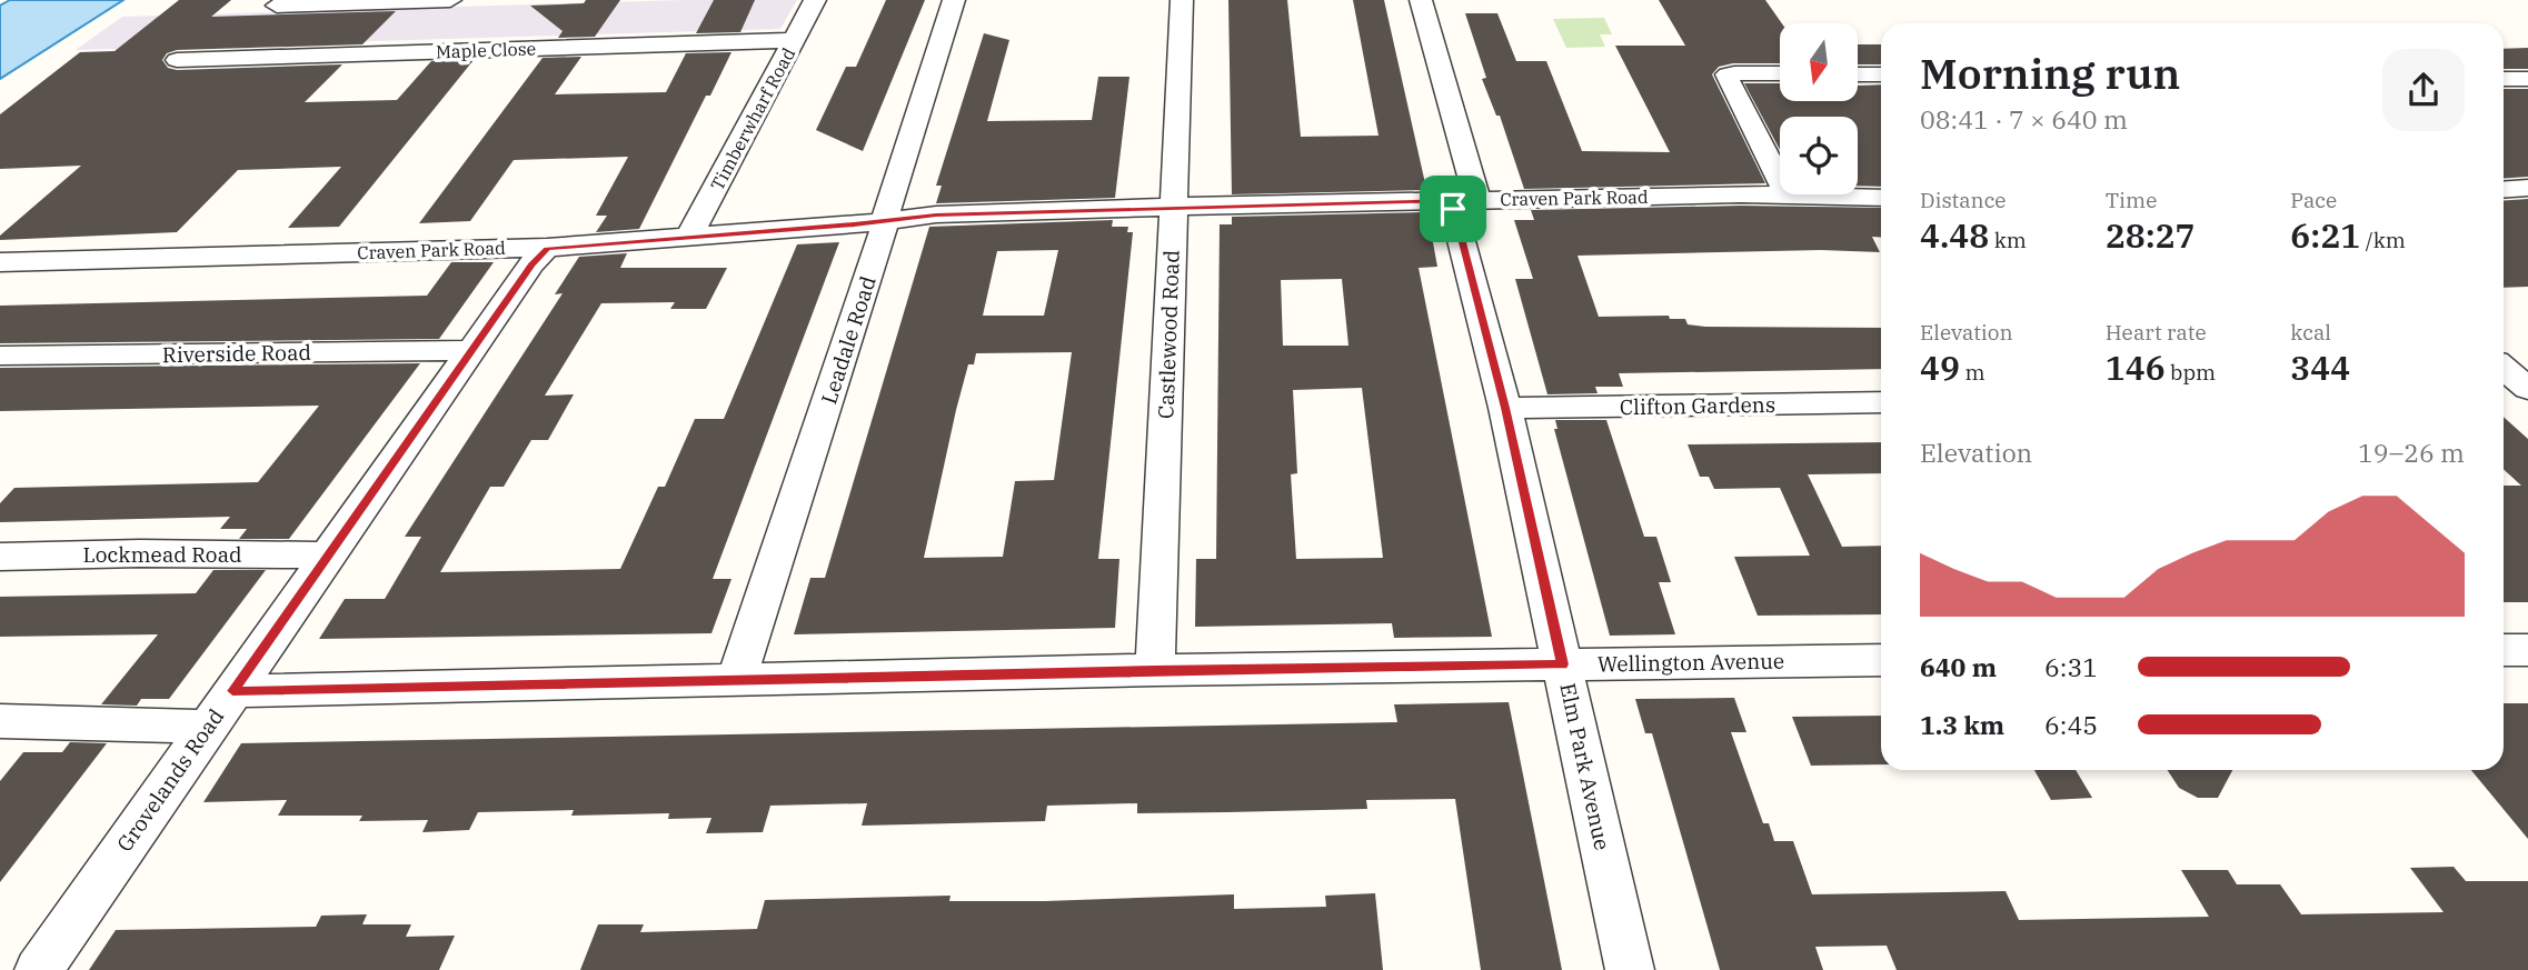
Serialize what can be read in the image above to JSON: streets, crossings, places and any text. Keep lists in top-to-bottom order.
{
  "streets": {
    "street": [
      "Maple Close",
      "Timberwharf Road",
      "Craven Park Road",
      "Castlewood Road",
      "Leadale Road",
      "Riverside Road",
      "Clifton Gardens",
      "Lockmead Road",
      "Wellington Avenue",
      "Elm Park Avenue",
      "Grovelands Road"
    ]
  },
  "crossings": [
    ["Maple Close", "Timberwharf Road"],
    ["Timberwharf Road", "Craven Park Road"],
    ["Craven Park Road", "Castlewood Road"],
    ["Craven Park Road", "Leadale Road"],
    ["Craven Park Road", "Elm Park Avenue"],
    ["Craven Park Road", "Grovelands Road"],
    ["Castlewood Road", "Wellington Avenue"],
    ["Leadale Road", "Wellington Avenue"],
    ["Riverside Road", "Grovelands Road"],
    ["Clifton Gardens", "Elm Park Avenue"],
    ["Lockmead Road", "Grovelands Road"],
    ["Wellington Avenue", "Elm Park Avenue"],
    ["Wellington Avenue", "Grovelands Road"]
  ],
  "north": "bottom",
  "page": {
    "heading": ["Morning run", "08:41 · 7 × 640 m"],
    "stats": [
      ["Distance", "4.48 km"],
      ["Time", "28:27"],
      ["Pace", "6:21 /km"],
      ["Elevation", "49 m"],
      ["Heart rate", "146 bpm"],
      ["kcal", "344"]
    ],
    "chart": ["Elevation", "19–26 m"],
    "list": [
      {
        "name": "640 m",
        "note": "6:31"
      },
      {
        "name": "1.3 km",
        "note": "6:45"
      }
    ]
  }
}
